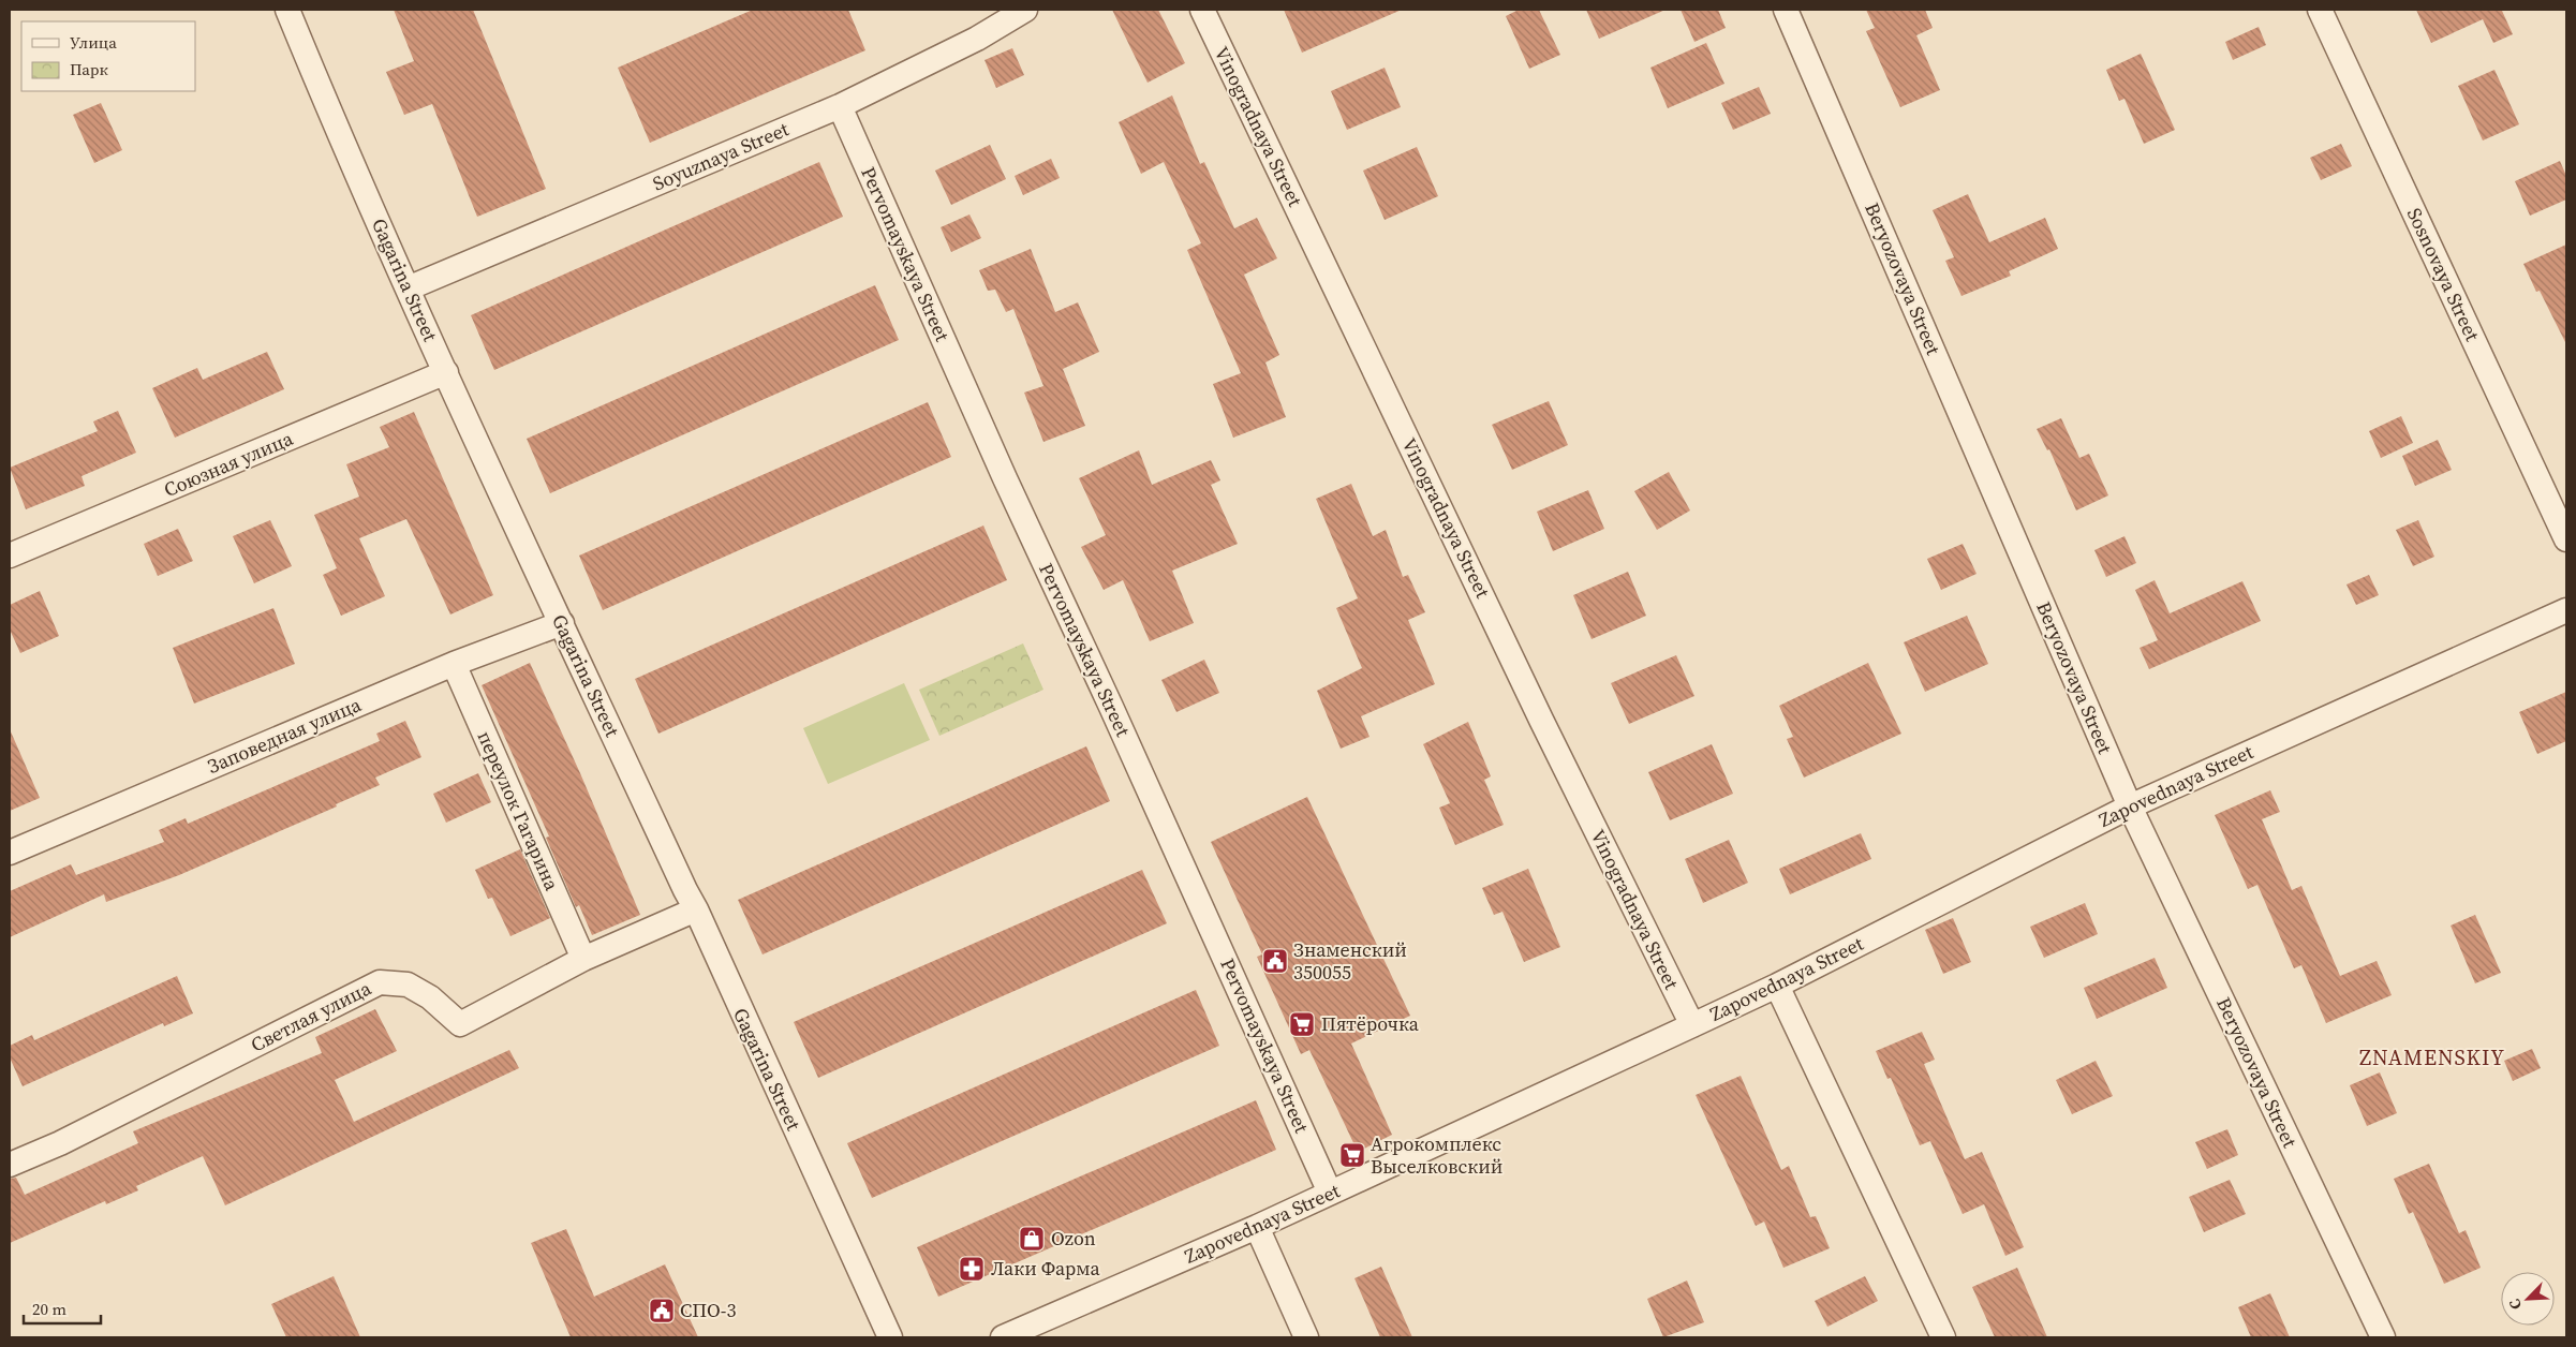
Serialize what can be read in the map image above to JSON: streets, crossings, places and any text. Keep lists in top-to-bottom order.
{
  "streets": {
    "street": [
      "Vinogradnaya Street",
      "Soyuznaya Street",
      "Pervomayskaya Street",
      "Sosnovaya Street",
      "Beryozovaya Street",
      "Gagarina Street",
      "Союзная улица",
      "Заповедная улица",
      "Zapovednaya Street",
      "переулок Гагарина",
      "Светлая улица"
    ]
  },
  "crossings": [
    ["Vinogradnaya Street", "Zapovednaya Street"],
    ["Soyuznaya Street", "Pervomayskaya Street"],
    ["Soyuznaya Street", "Gagarina Street"],
    ["Pervomayskaya Street", "Zapovednaya Street"],
    ["Beryozovaya Street", "Zapovednaya Street"],
    ["Gagarina Street", "Союзная улица"],
    ["Gagarina Street", "Заповедная улица"],
    ["Gagarina Street", "Светлая улица"],
    ["Заповедная улица", "переулок Гагарина"],
    ["переулок Гагарина", "Светлая улица"]
  ],
  "districts": ["ZNAMENSKIY"],
  "places": {
    "public building": ["Знаменский 350055", "СПО-3"],
    "supermarket": ["Пятёрочка", "Агрокомплекс Выселковский"],
    "shop": ["Ozon"],
    "pharmacy": ["Лаки Фарма"]
  },
  "legend": ["Улица", "Парк"],
  "scale_bar": "20 m",
  "north": "bottom left"
}
